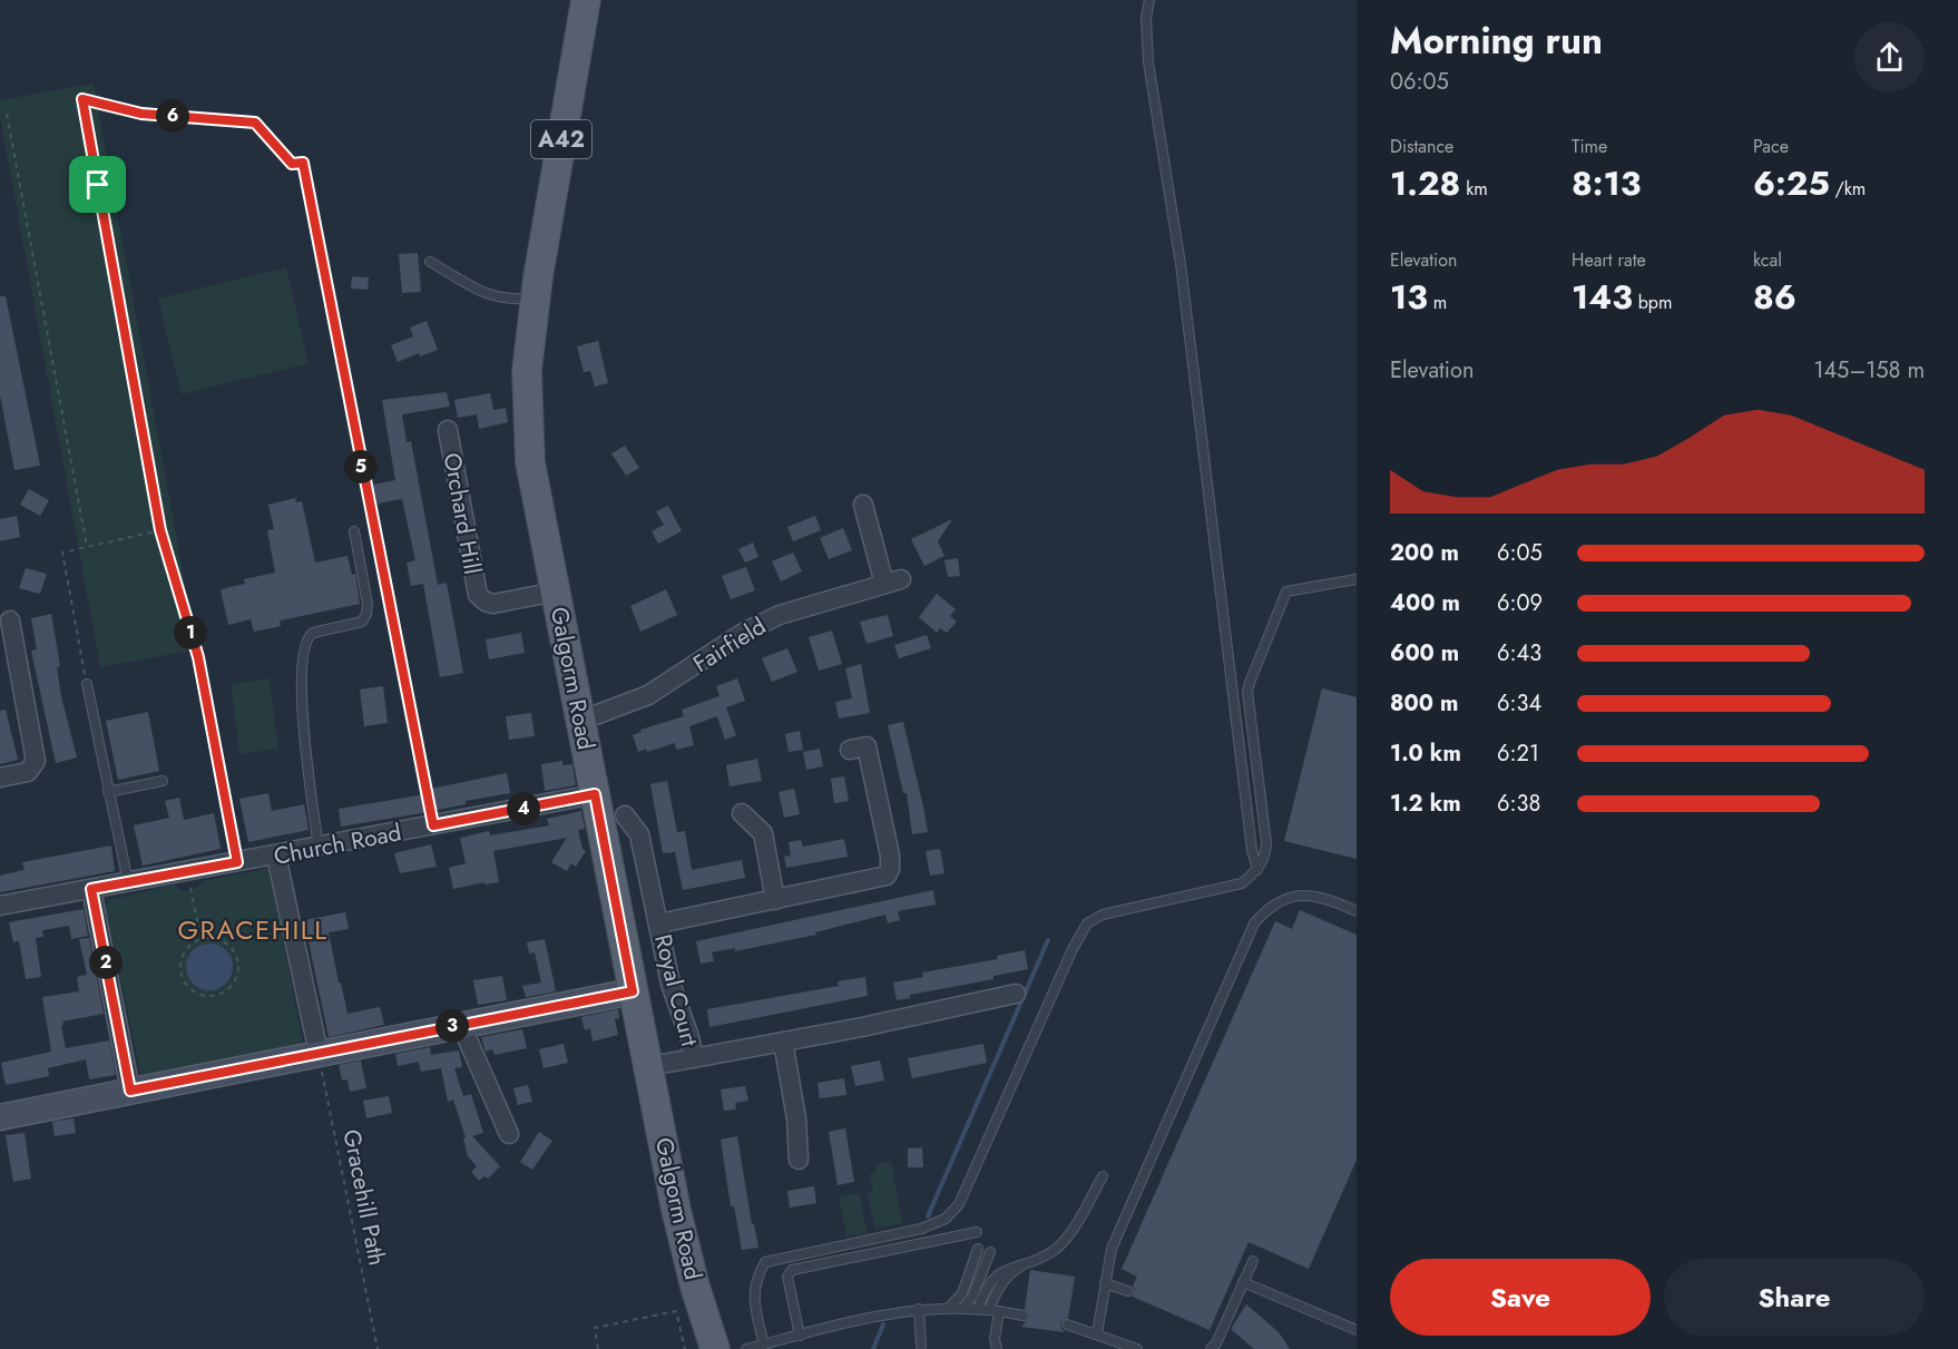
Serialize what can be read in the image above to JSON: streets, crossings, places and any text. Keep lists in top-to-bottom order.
{
  "streets": {
    "main road": ["A42", "Galgorm Road"],
    "street": [
      "Orchard Hill",
      "Fairfield",
      "Church Road",
      "Royal Court"
    ],
    "path": ["Gracehill Path"]
  },
  "crossings": [
    ["Orchard Hill", "Galgorm Road"],
    ["Fairfield", "Galgorm Road"],
    ["Galgorm Road", "Church Road"],
    ["Galgorm Road", "Royal Court"]
  ],
  "districts": ["GRACEHILL"],
  "page": {
    "heading": ["Morning run", "06:05"],
    "pins": [
      "6",
      "5",
      "1",
      "4",
      "2",
      "3"
    ],
    "stats": [
      ["Distance", "1.28 km"],
      ["Time", "8:13"],
      ["Pace", "6:25 /km"],
      ["Elevation", "13 m"],
      ["Heart rate", "143 bpm"],
      ["kcal", "86"]
    ],
    "chart": ["Elevation", "145–158 m"],
    "list": [
      {
        "name": "200 m",
        "note": "6:05"
      },
      {
        "name": "400 m",
        "note": "6:09"
      },
      {
        "name": "600 m",
        "note": "6:43"
      },
      {
        "name": "800 m",
        "note": "6:34"
      },
      {
        "name": "1.0 km",
        "note": "6:21"
      },
      {
        "name": "1.2 km",
        "note": "6:38"
      }
    ],
    "buttons": ["Save", "Share"]
  }
}
